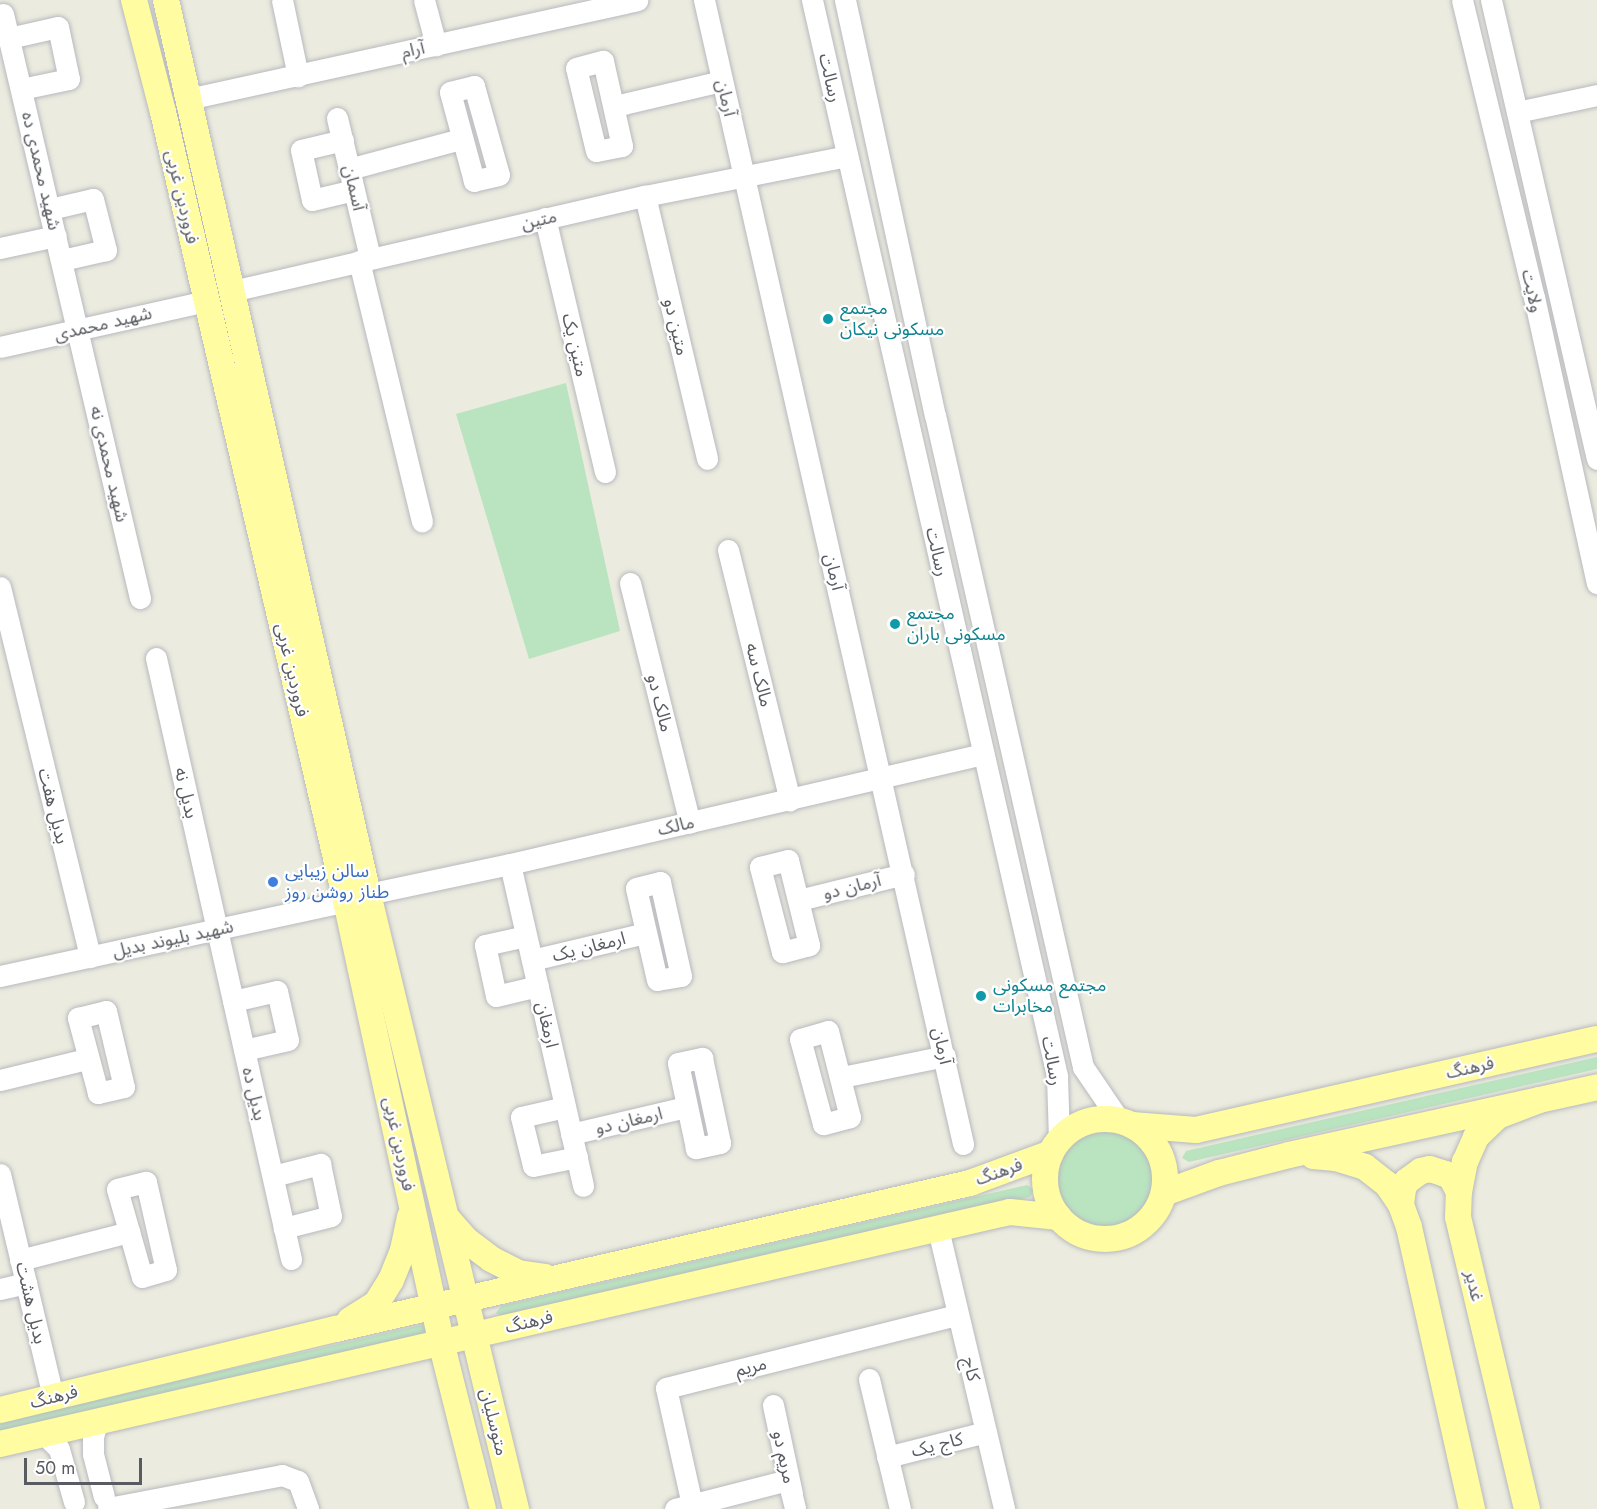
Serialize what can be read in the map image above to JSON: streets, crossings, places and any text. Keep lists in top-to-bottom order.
{
  "streets": {
    "main road": [
      "فروردین غربی",
      "فرهنگ",
      "غدیر",
      "متوسلیان"
    ],
    "street": [
      "آرام",
      "رسالت",
      "آرمان",
      "شهید محمدی ده",
      "آسمان",
      "متین",
      "ولایت",
      "شهید محمدی",
      "متین دو",
      "متین یک",
      "شهید محمدی نه",
      "مالک سه",
      "مالک دو",
      "بدیل نه",
      "بدیل هفت",
      "مالک",
      "آرمان دو",
      "شهید بلیوند بدیل",
      "ارمغان یک",
      "ارمغان",
      "بدیل ده",
      "ارمغان دو",
      "بدیل هشت",
      "مریم",
      "کاج",
      "کاج یک",
      "مریم دو"
    ]
  },
  "crossings": [
    ["آرام", "فروردین غربی"],
    ["رسالت", "متین"],
    ["رسالت", "مالک"],
    ["رسالت", "فرهنگ"],
    ["آرمان", "متین"],
    ["آرمان", "مالک"],
    ["آرمان", "آرمان دو"],
    ["شهید محمدی ده", "شهید محمدی"],
    ["شهید محمدی ده", "شهید محمدی نه"],
    ["آسمان", "متین"],
    ["فروردین غربی", "متین"],
    ["فروردین غربی", "شهید محمدی"],
    ["فروردین غربی", "مالک"],
    ["فروردین غربی", "شهید بلیوند بدیل"],
    ["فروردین غربی", "فرهنگ"],
    ["فروردین غربی", "متوسلیان"],
    ["متین", "متین دو"],
    ["متین", "متین یک"],
    ["شهید محمدی", "شهید محمدی نه"],
    ["مالک سه", "مالک"],
    ["مالک دو", "مالک"],
    ["بدیل نه", "شهید بلیوند بدیل"],
    ["بدیل نه", "بدیل ده"],
    ["بدیل هفت", "شهید بلیوند بدیل"],
    ["مالک", "شهید بلیوند بدیل"],
    ["مالک", "ارمغان"],
    ["شهید بلیوند بدیل", "بدیل ده"],
    ["ارمغان یک", "ارمغان"],
    ["ارمغان", "ارمغان دو"],
    ["فرهنگ", "بدیل هشت"],
    ["فرهنگ", "کاج"],
    ["فرهنگ", "متوسلیان"],
    ["مریم", "کاج"],
    ["مریم", "مریم دو"],
    ["کاج", "کاج یک"]
  ],
  "places": [
    "مجتمع مسکونی نیکان",
    "مجتمع مسکونی باران",
    "سالن زیبایی طناز روشن روز",
    "مجتمع مسکونی مخابرات"
  ],
  "scale_bar": "50 m"
}
